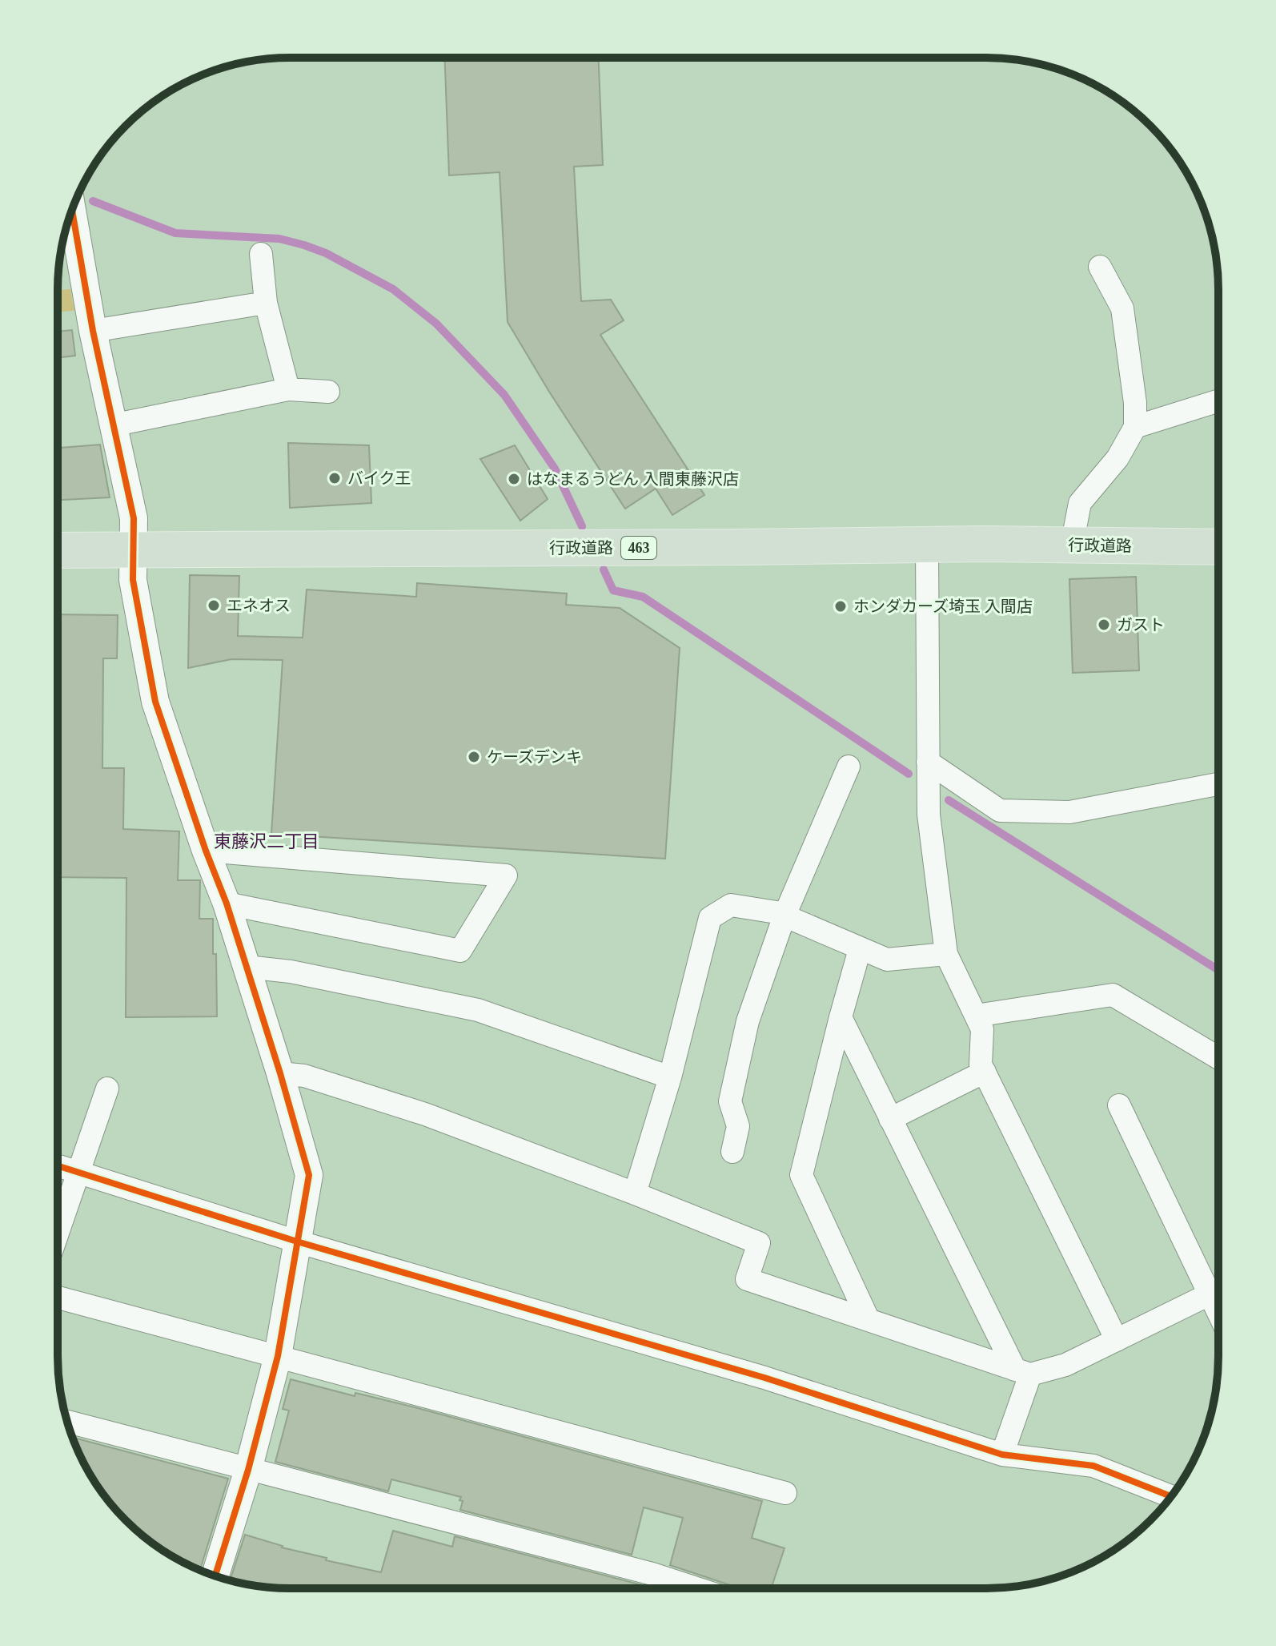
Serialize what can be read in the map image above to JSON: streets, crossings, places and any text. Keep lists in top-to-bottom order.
{
  "streets": {
    "highway": ["行政道路", "463"]
  },
  "districts": ["東藤沢二丁目"],
  "places": [
    "バイク王",
    "はなまるうどん 入間東藤沢店",
    "エネオス",
    "ホンダカーズ埼玉 入間店",
    "ガスト",
    "ケーズデンキ"
  ]
}
